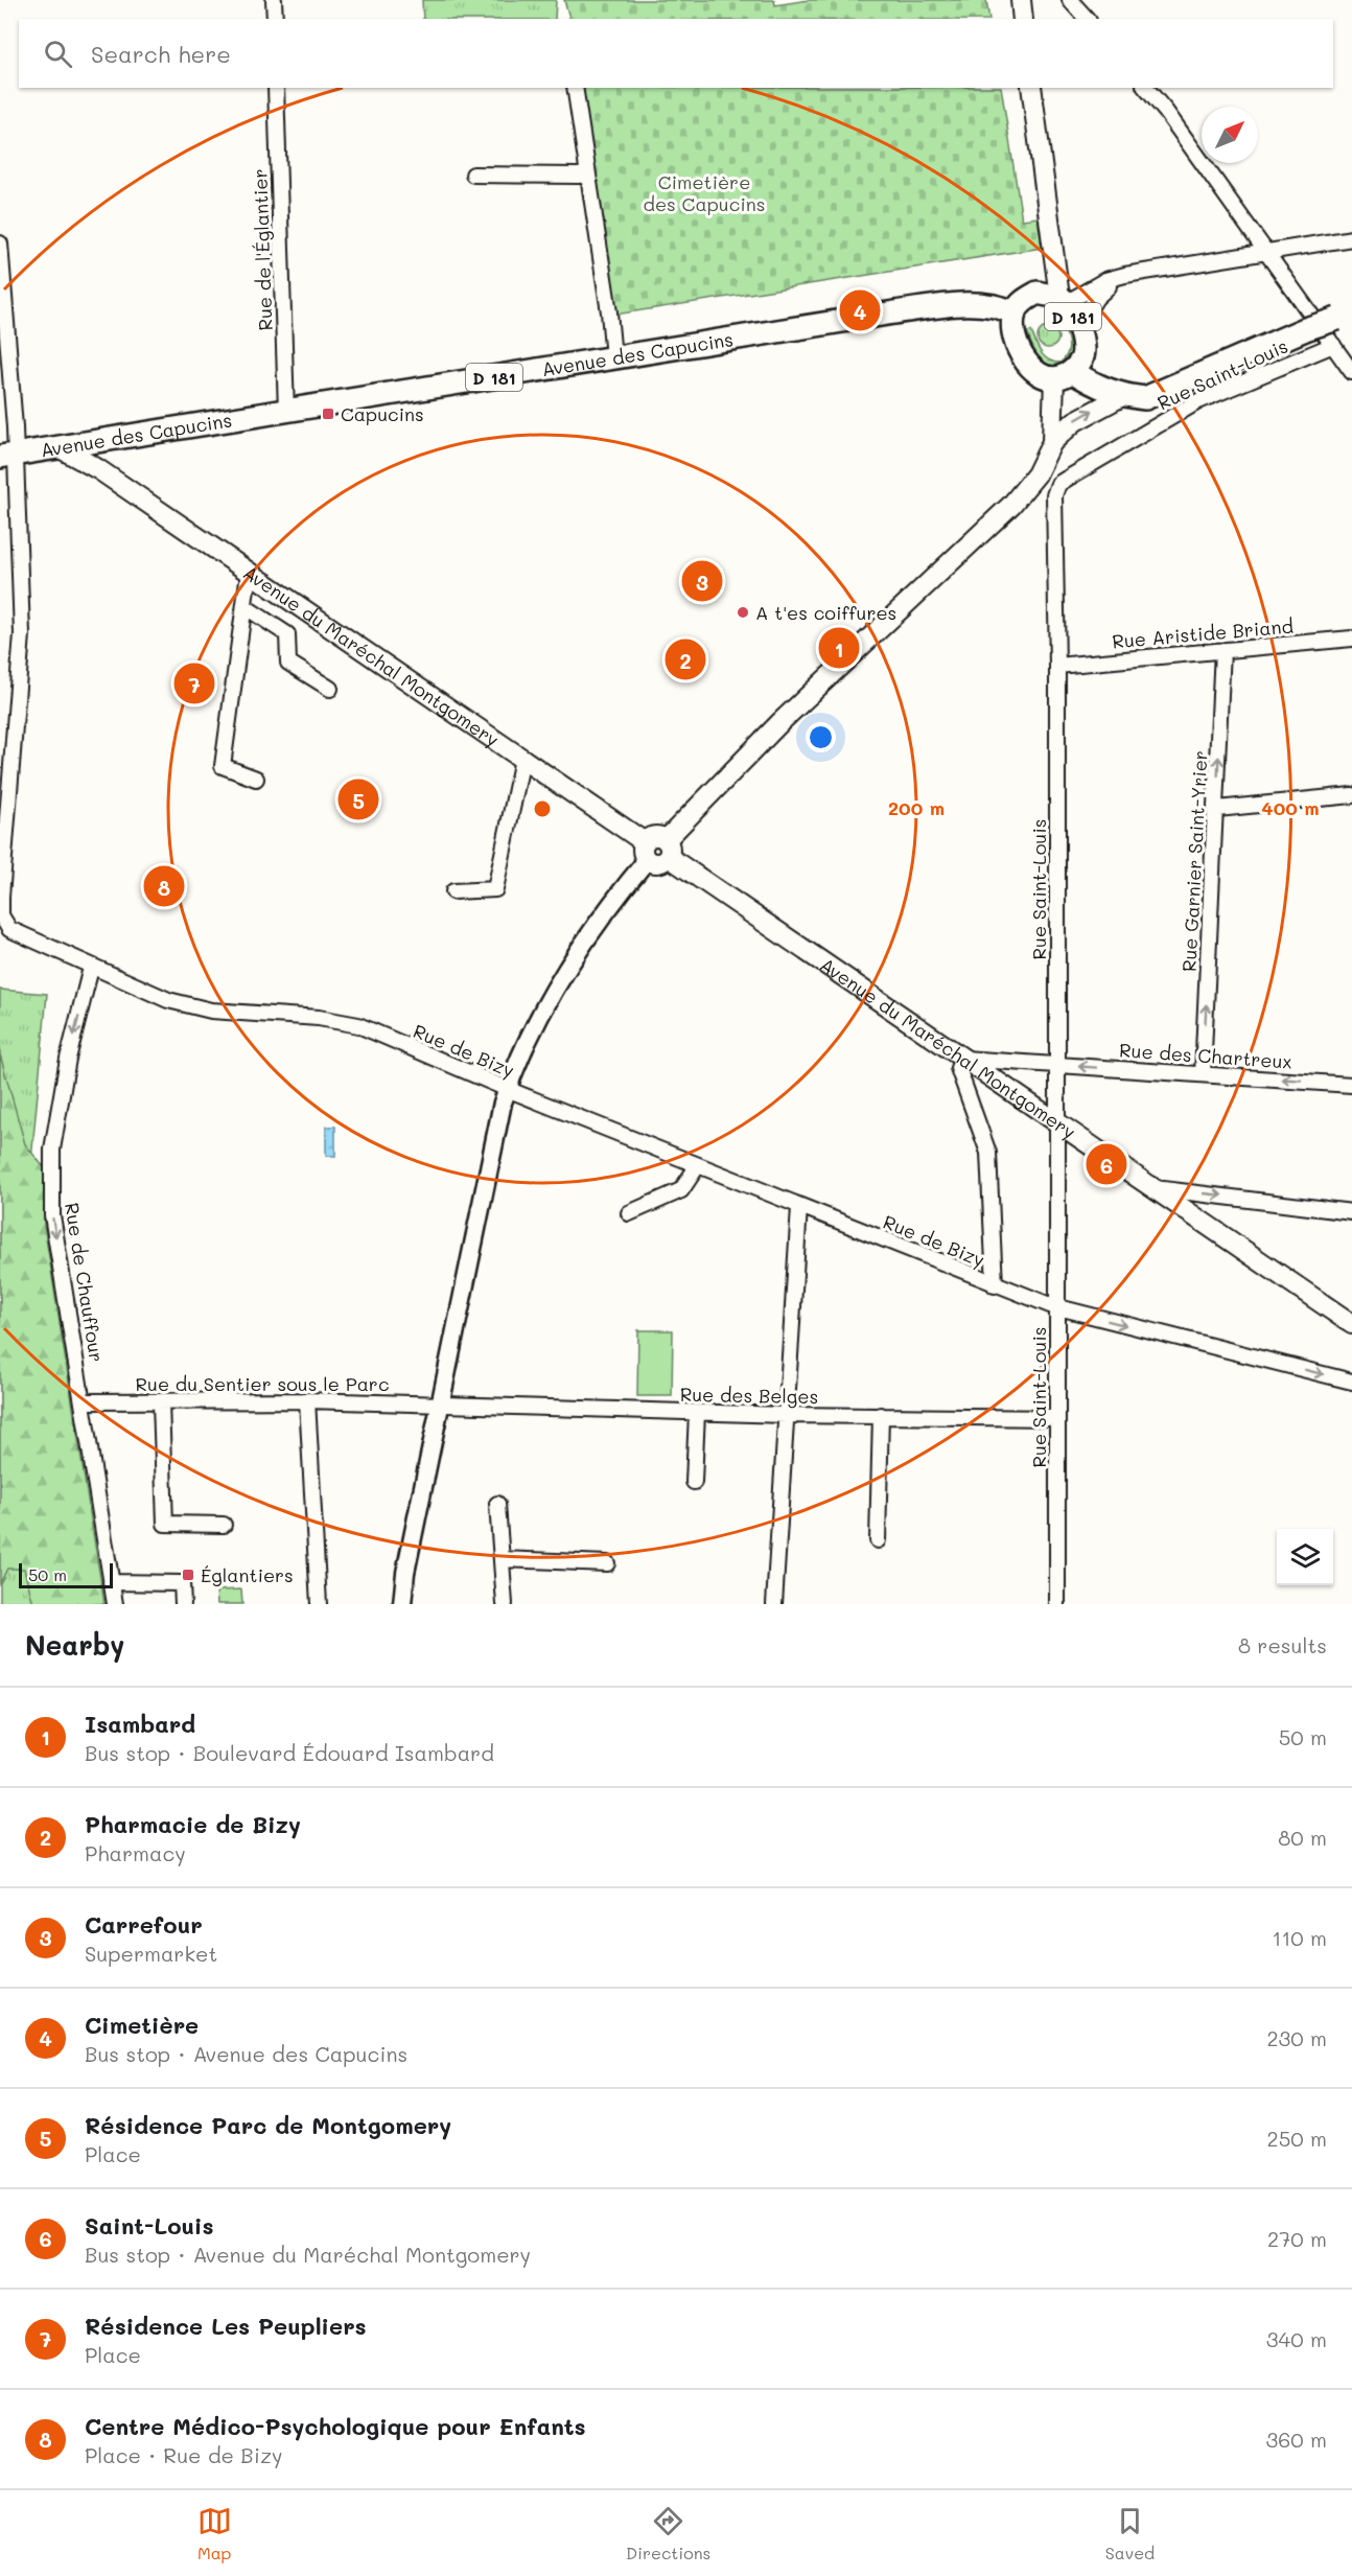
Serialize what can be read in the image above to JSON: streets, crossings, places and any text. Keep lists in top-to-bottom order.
{
  "streets": {
    "main road": ["D 181", "Avenue des Capucins", "Avenue du Maréchal Montgomery"],
    "street": [
      "Rue de l'Églantier",
      "Rue Saint-Louis",
      "Rue Aristide Briand",
      "Rue Garnier Saint-Yrier",
      "Rue de Bizy",
      "Rue des Chartreux",
      "Rue de Chauffour",
      "Rue du Sentier sous le Parc",
      "Rue des Belges"
    ]
  },
  "crossings": [
    ["Rue de l'Églantier", "Avenue des Capucins"],
    ["D 181", "Avenue des Capucins"],
    ["Avenue des Capucins", "Avenue du Maréchal Montgomery"],
    ["Avenue des Capucins", "Rue de Bizy"],
    ["Rue Saint-Louis", "Rue Aristide Briand"],
    ["Rue Saint-Louis", "Avenue du Maréchal Montgomery"],
    ["Rue Saint-Louis", "Rue de Bizy"],
    ["Rue Saint-Louis", "Rue des Chartreux"],
    ["Rue Saint-Louis", "Rue des Belges"],
    ["Rue Aristide Briand", "Rue Garnier Saint-Yrier"],
    ["Avenue du Maréchal Montgomery", "Rue des Chartreux"],
    ["Rue Garnier Saint-Yrier", "Rue des Chartreux"],
    ["Rue de Bizy", "Rue de Chauffour"],
    ["Rue de Chauffour", "Rue du Sentier sous le Parc"],
    ["Rue du Sentier sous le Parc", "Rue des Belges"]
  ],
  "one_way": ["Rue Garnier Saint-Yrier", "Rue de Chauffour"],
  "parks": ["Cimetière des Capucins"],
  "places": {
    "transit": ["Capucins", "Églantiers"],
    "other": ["A t'es coiffures"]
  },
  "scale_bar": "50 m",
  "north": "top right",
  "page": {
    "search": "Search here",
    "pins": [
      "4",
      "3",
      "1",
      "2",
      "7",
      "5",
      "8",
      "6"
    ],
    "scale": "50 m",
    "heading": ["Nearby", "8 results"],
    "list": [
      {
        "mark": "1",
        "name": "Isambard",
        "note": "Bus stop · Boulevard Édouard Isambard",
        "value": "50 m"
      },
      {
        "mark": "2",
        "name": "Pharmacie de Bizy",
        "note": "Pharmacy",
        "value": "80 m"
      },
      {
        "mark": "3",
        "name": "Carrefour",
        "note": "Supermarket",
        "value": "110 m"
      },
      {
        "mark": "4",
        "name": "Cimetière",
        "note": "Bus stop · Avenue des Capucins",
        "value": "230 m"
      },
      {
        "mark": "5",
        "name": "Résidence Parc de Montgomery",
        "note": "Place",
        "value": "250 m"
      },
      {
        "mark": "6",
        "name": "Saint-Louis",
        "note": "Bus stop · Avenue du Maréchal Montgomery",
        "value": "270 m"
      },
      {
        "mark": "7",
        "name": "Résidence Les Peupliers",
        "note": "Place",
        "value": "340 m"
      },
      {
        "mark": "8",
        "name": "Centre Médico-Psychologique pour Enfants",
        "note": "Place · Rue de Bizy",
        "value": "360 m"
      }
    ],
    "nav": ["Map", "Directions", "Saved"]
  },
  "rings": ["200 m", "400 m"]
}
